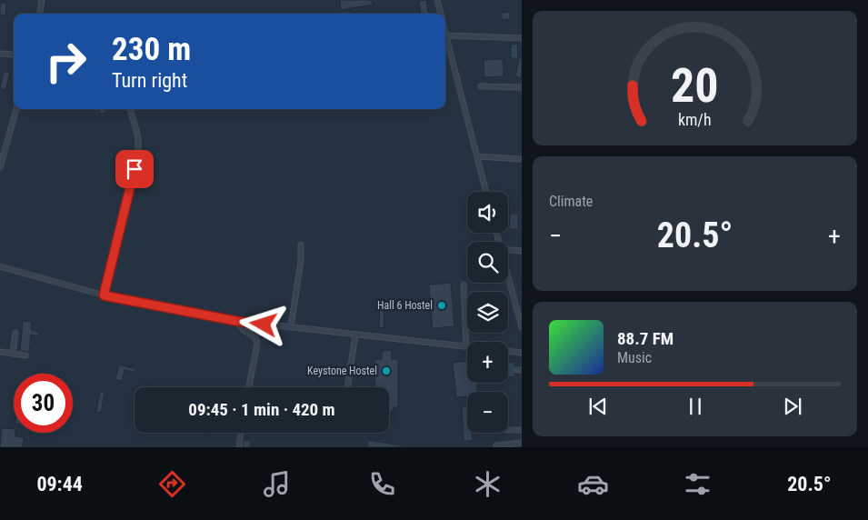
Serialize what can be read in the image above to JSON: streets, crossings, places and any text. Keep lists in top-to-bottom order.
{
  "places": ["Hall 6 Hostel", "Keystone Hostel"],
  "page": {
    "turn": ["230 m", "Turn right"],
    "tile": "Climate",
    "map_buttons": ["+", "−"],
    "heat": ["−", "20.5°", "+"],
    "song": ["88.7 FM", "Music"],
    "limit": "30",
    "trip": "09:45 · 1 min · 420 m",
    "tabs": ["09:44", "20.5°"],
    "gauge": ["20", "km/h"]
  }
}
